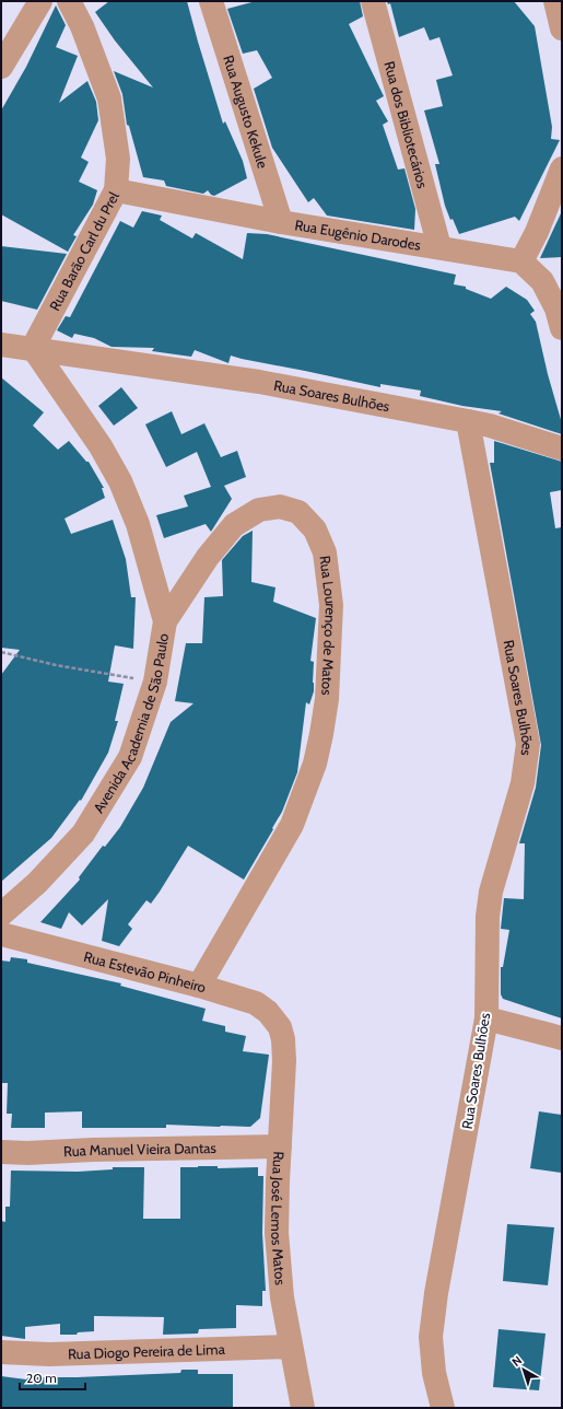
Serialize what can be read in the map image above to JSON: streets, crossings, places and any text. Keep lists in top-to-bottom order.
{
  "streets": {
    "street": [
      "Rua Augusto Kekule",
      "Rua dos Bibliotecários",
      "Rua Eugênio Darodes",
      "Rua Barão Carl du Prel",
      "Rua Soares Bulhões",
      "Rua Lourenço de Matos",
      "Avenida Academia de São Paulo",
      "Rua Estevão Pinheiro",
      "Rua Manuel Vieira Dantas",
      "Rua José Lemos Matos",
      "Rua Diogo Pereira de Lima"
    ]
  },
  "crossings": [
    ["Rua Augusto Kekule", "Rua Eugênio Darodes"],
    ["Rua dos Bibliotecários", "Rua Eugênio Darodes"],
    ["Rua Eugênio Darodes", "Rua Barão Carl du Prel"],
    ["Rua Barão Carl du Prel", "Rua Soares Bulhões"],
    ["Rua Barão Carl du Prel", "Avenida Academia de São Paulo"],
    ["Rua Soares Bulhões", "Avenida Academia de São Paulo"],
    ["Rua Lourenço de Matos", "Avenida Academia de São Paulo"],
    ["Rua Lourenço de Matos", "Rua Estevão Pinheiro"],
    ["Rua Estevão Pinheiro", "Rua José Lemos Matos"],
    ["Rua Manuel Vieira Dantas", "Rua José Lemos Matos"],
    ["Rua José Lemos Matos", "Rua Diogo Pereira de Lima"]
  ],
  "scale_bar": "20 m",
  "north": "top left"
}
